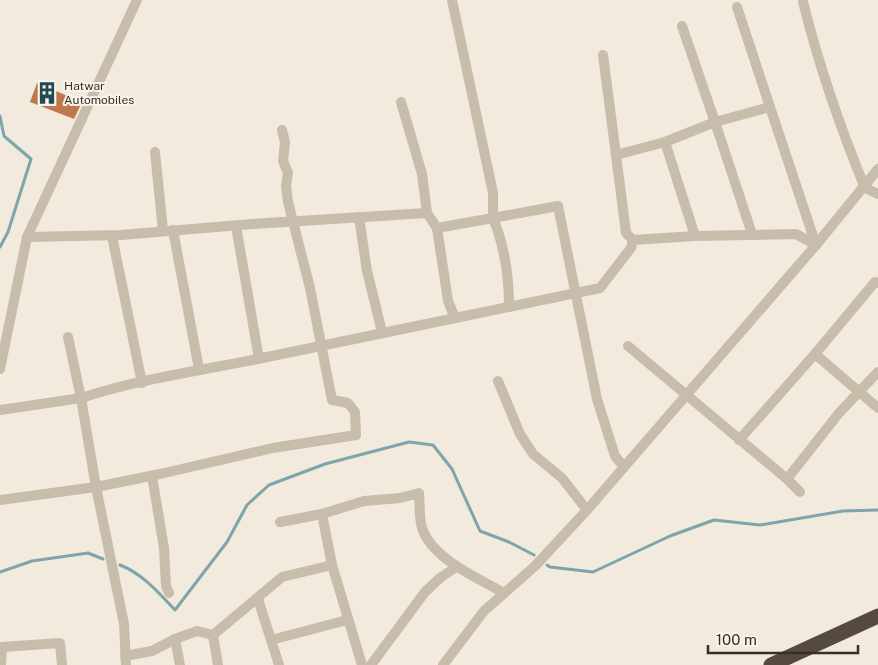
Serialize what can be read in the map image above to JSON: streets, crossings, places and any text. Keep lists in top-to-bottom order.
{
  "places": {
    "building": ["Hatwar Automobiles"]
  },
  "scale_bar": "100 m"
}
